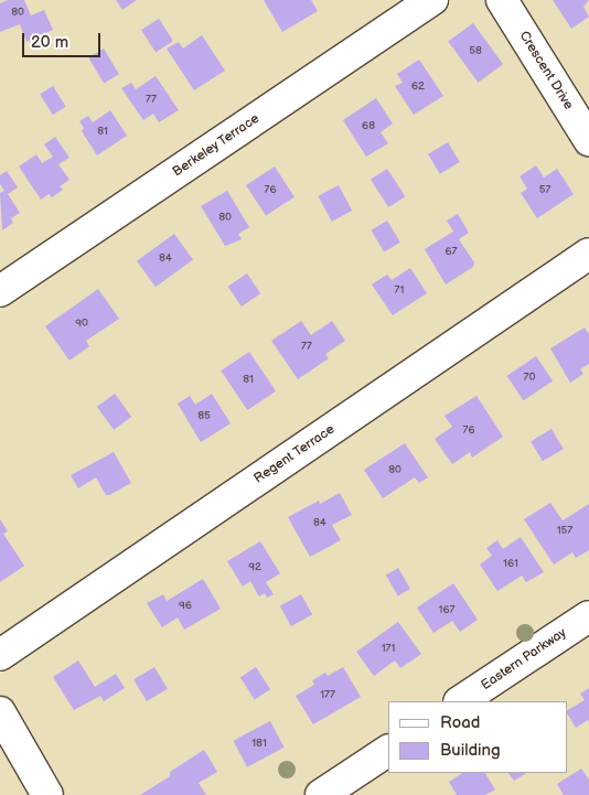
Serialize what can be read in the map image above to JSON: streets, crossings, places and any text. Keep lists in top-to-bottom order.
{
  "streets": {
    "street": [
      "Crescent Drive",
      "Berkeley Terrace",
      "Regent Terrace",
      "Eastern Parkway"
    ]
  },
  "house_numbers": [
    "80",
    "58",
    "62",
    "77",
    "68",
    "81",
    "76",
    "57",
    "80",
    "67",
    "84",
    "71",
    "90",
    "77",
    "70",
    "81",
    "85",
    "76",
    "80",
    "84",
    "157",
    "161",
    "92",
    "96",
    "167",
    "171",
    "177",
    "181"
  ],
  "legend": ["Road", "Building"],
  "scale_bar": "20 m"
}
